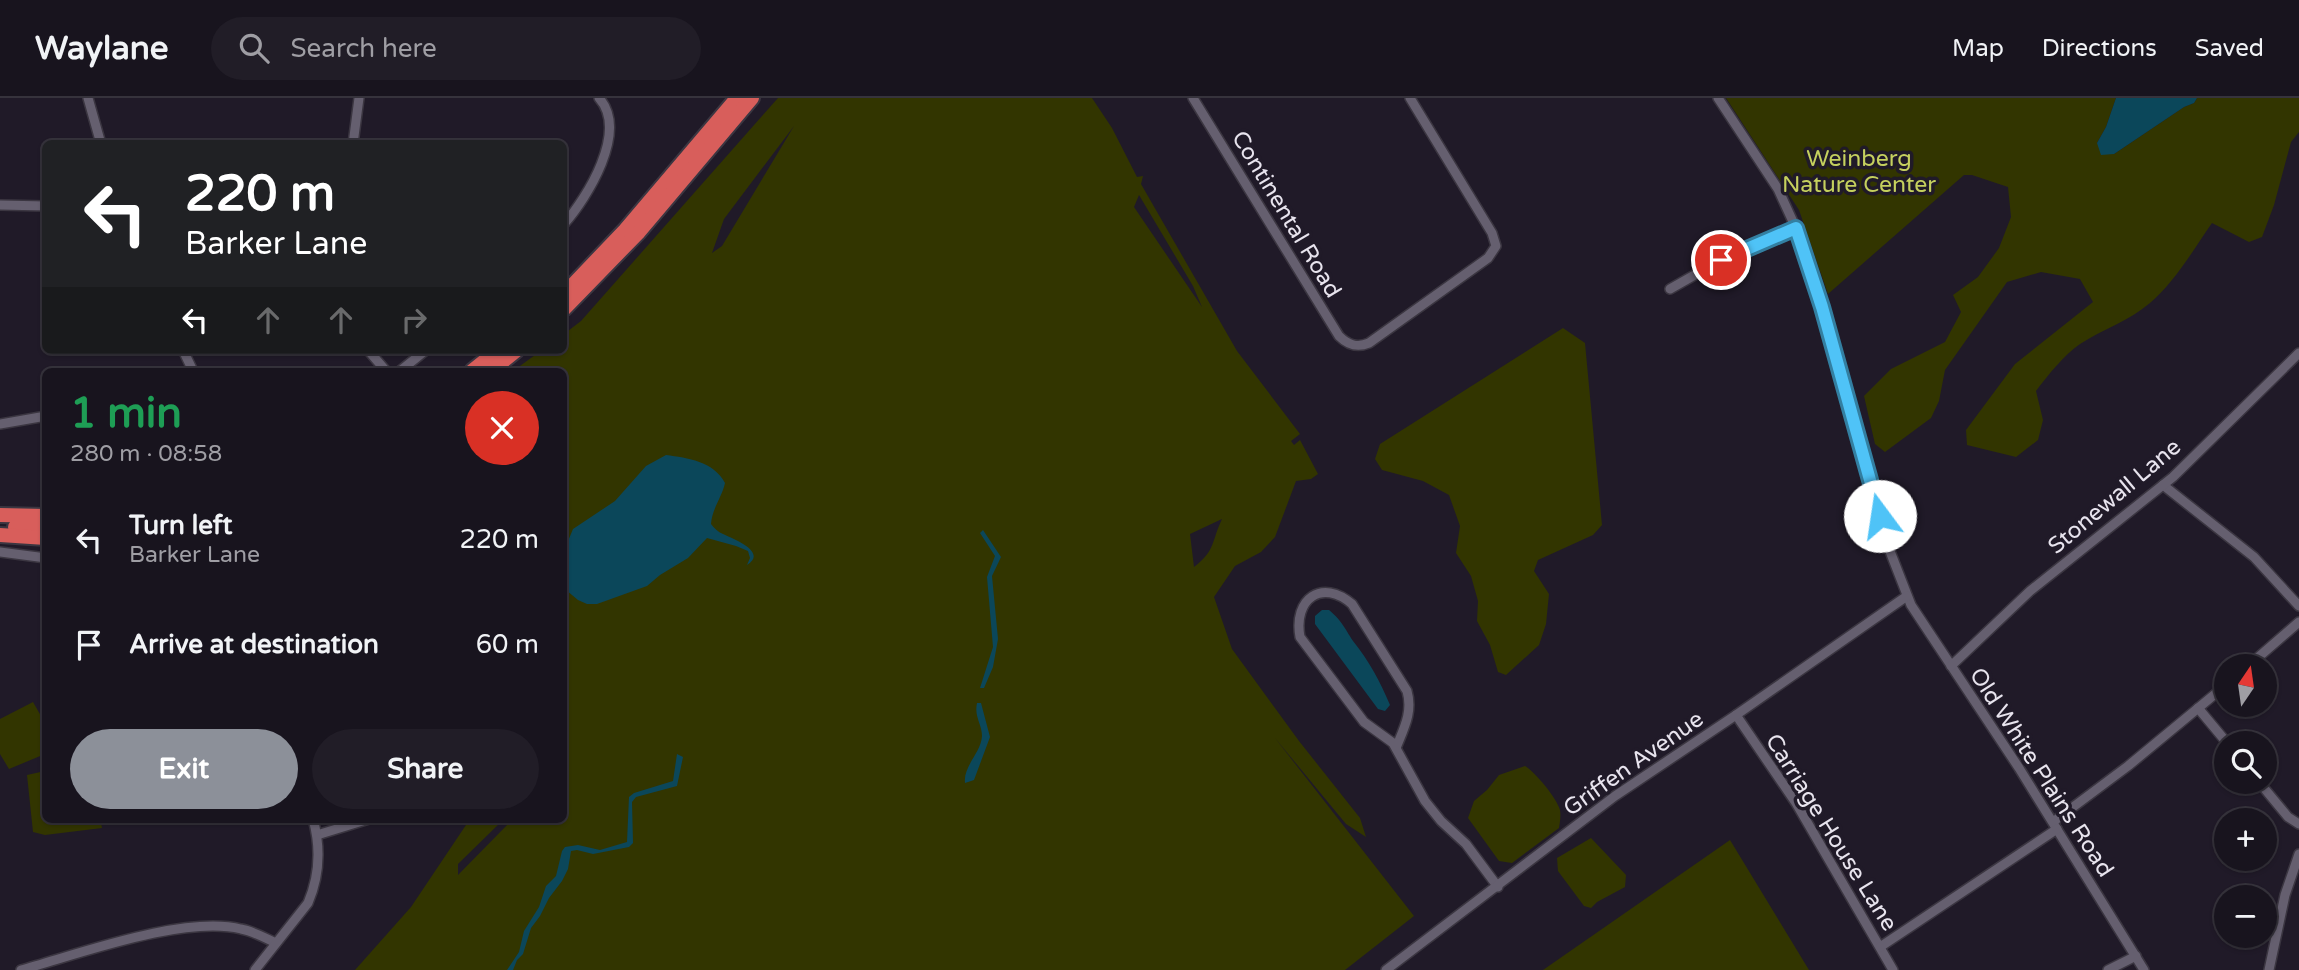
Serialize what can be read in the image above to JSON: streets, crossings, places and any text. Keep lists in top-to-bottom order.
{
  "streets": {
    "street": [
      "Continental Road",
      "Stonewall Lane",
      "Griffen Avenue",
      "Old White Plains Road",
      "Carriage House Lane"
    ]
  },
  "crossings": [
    ["Stonewall Lane", "Old White Plains Road"],
    ["Griffen Avenue", "Old White Plains Road"],
    ["Griffen Avenue", "Carriage House Lane"]
  ],
  "parks": ["Weinberg Nature Center"],
  "north": "top",
  "page": {
    "header": "Waylane",
    "search": "Search here",
    "nav": ["Map", "Directions", "Saved"],
    "turn": ["220 m", "Barker Lane"],
    "heading": ["1 min", "280 m · 08:58"],
    "list": [
      {
        "name": "Turn left",
        "note": "Barker Lane",
        "value": "220 m"
      },
      {
        "name": "Arrive at destination",
        "value": "60 m"
      }
    ],
    "map_buttons": ["+", "−"],
    "buttons": ["Exit", "Share"]
  }
}
